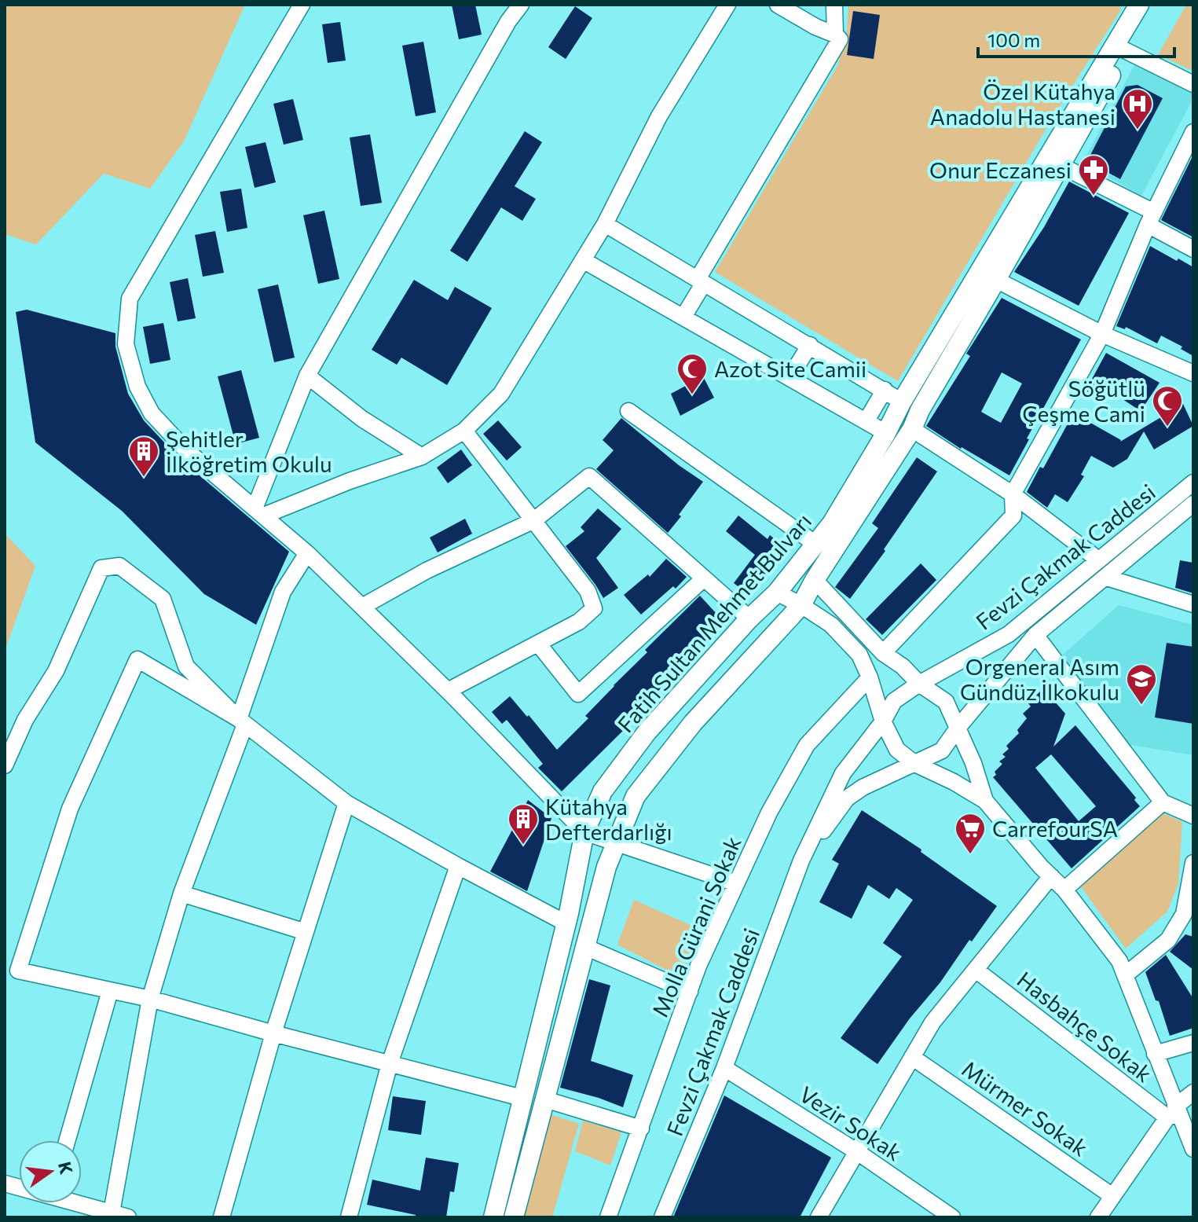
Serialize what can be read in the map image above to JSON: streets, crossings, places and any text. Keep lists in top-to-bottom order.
{
  "streets": {
    "main road": ["Fatih Sultan Mehmet Bulvarı"],
    "street": [
      "Fevzi Çakmak Caddesi",
      "Molla Gürani Sokak",
      "Hasbahçe Sokak",
      "Mürmer Sokak",
      "Vezir Sokak"
    ]
  },
  "crossings": [
    ["Fevzi Çakmak Caddesi", "Vezir Sokak"]
  ],
  "places": {
    "hospital": ["Özel Kütahya Anadolu Hastanesi"],
    "pharmacy": ["Onur Eczanesi"],
    "mosque": ["Azot Site Camii", "Söğütlü Çeşme Cami"],
    "building": ["Şehitler İlköğretim Okulu", "Kütahya Defterdarlığı"],
    "school or university": ["Orgeneral Asım Gündüz İlkokulu"],
    "supermarket": ["CarrefourSA"]
  },
  "scale_bar": "100 m",
  "north": "right"
}
